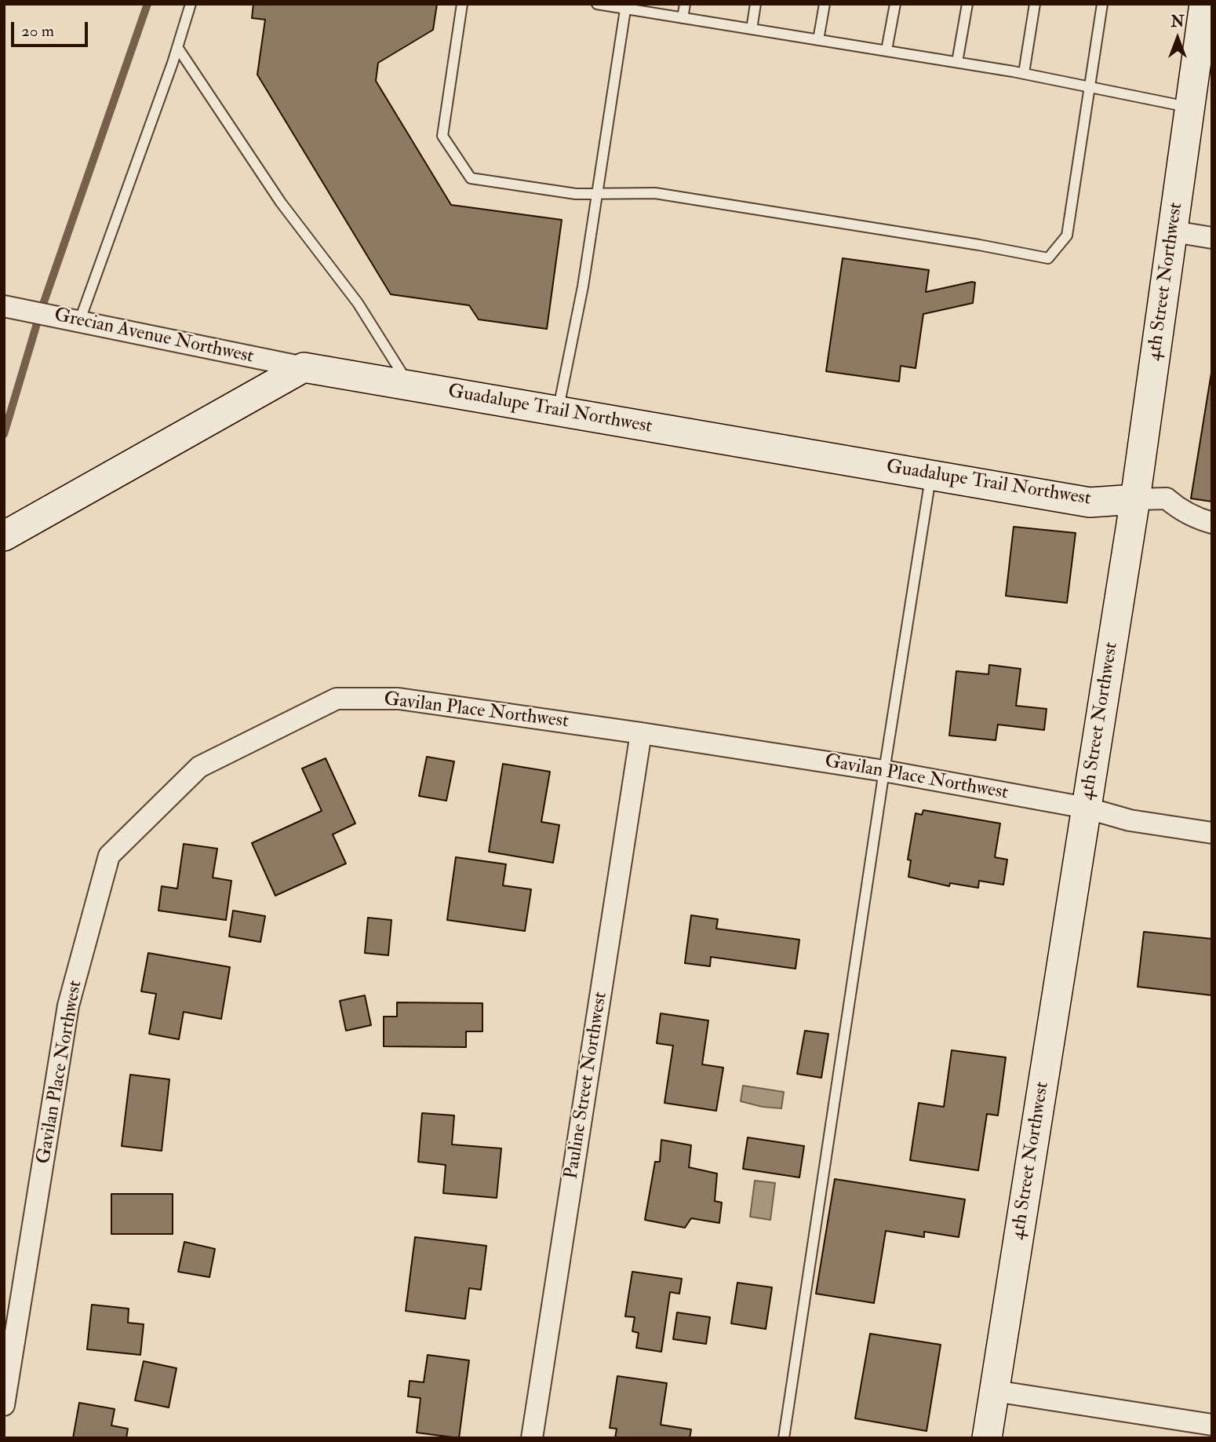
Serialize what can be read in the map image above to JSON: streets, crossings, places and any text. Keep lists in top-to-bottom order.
{
  "streets": {
    "main road": ["4th Street Northwest", "Guadalupe Trail Northwest"],
    "street": ["Grecian Avenue Northwest", "Gavilan Place Northwest", "Pauline Street Northwest"]
  },
  "crossings": [
    ["4th Street Northwest", "Guadalupe Trail Northwest"],
    ["4th Street Northwest", "Gavilan Place Northwest"],
    ["Grecian Avenue Northwest", "Guadalupe Trail Northwest"],
    ["Gavilan Place Northwest", "Pauline Street Northwest"]
  ],
  "scale_bar": "20 m",
  "north": "top"
}
